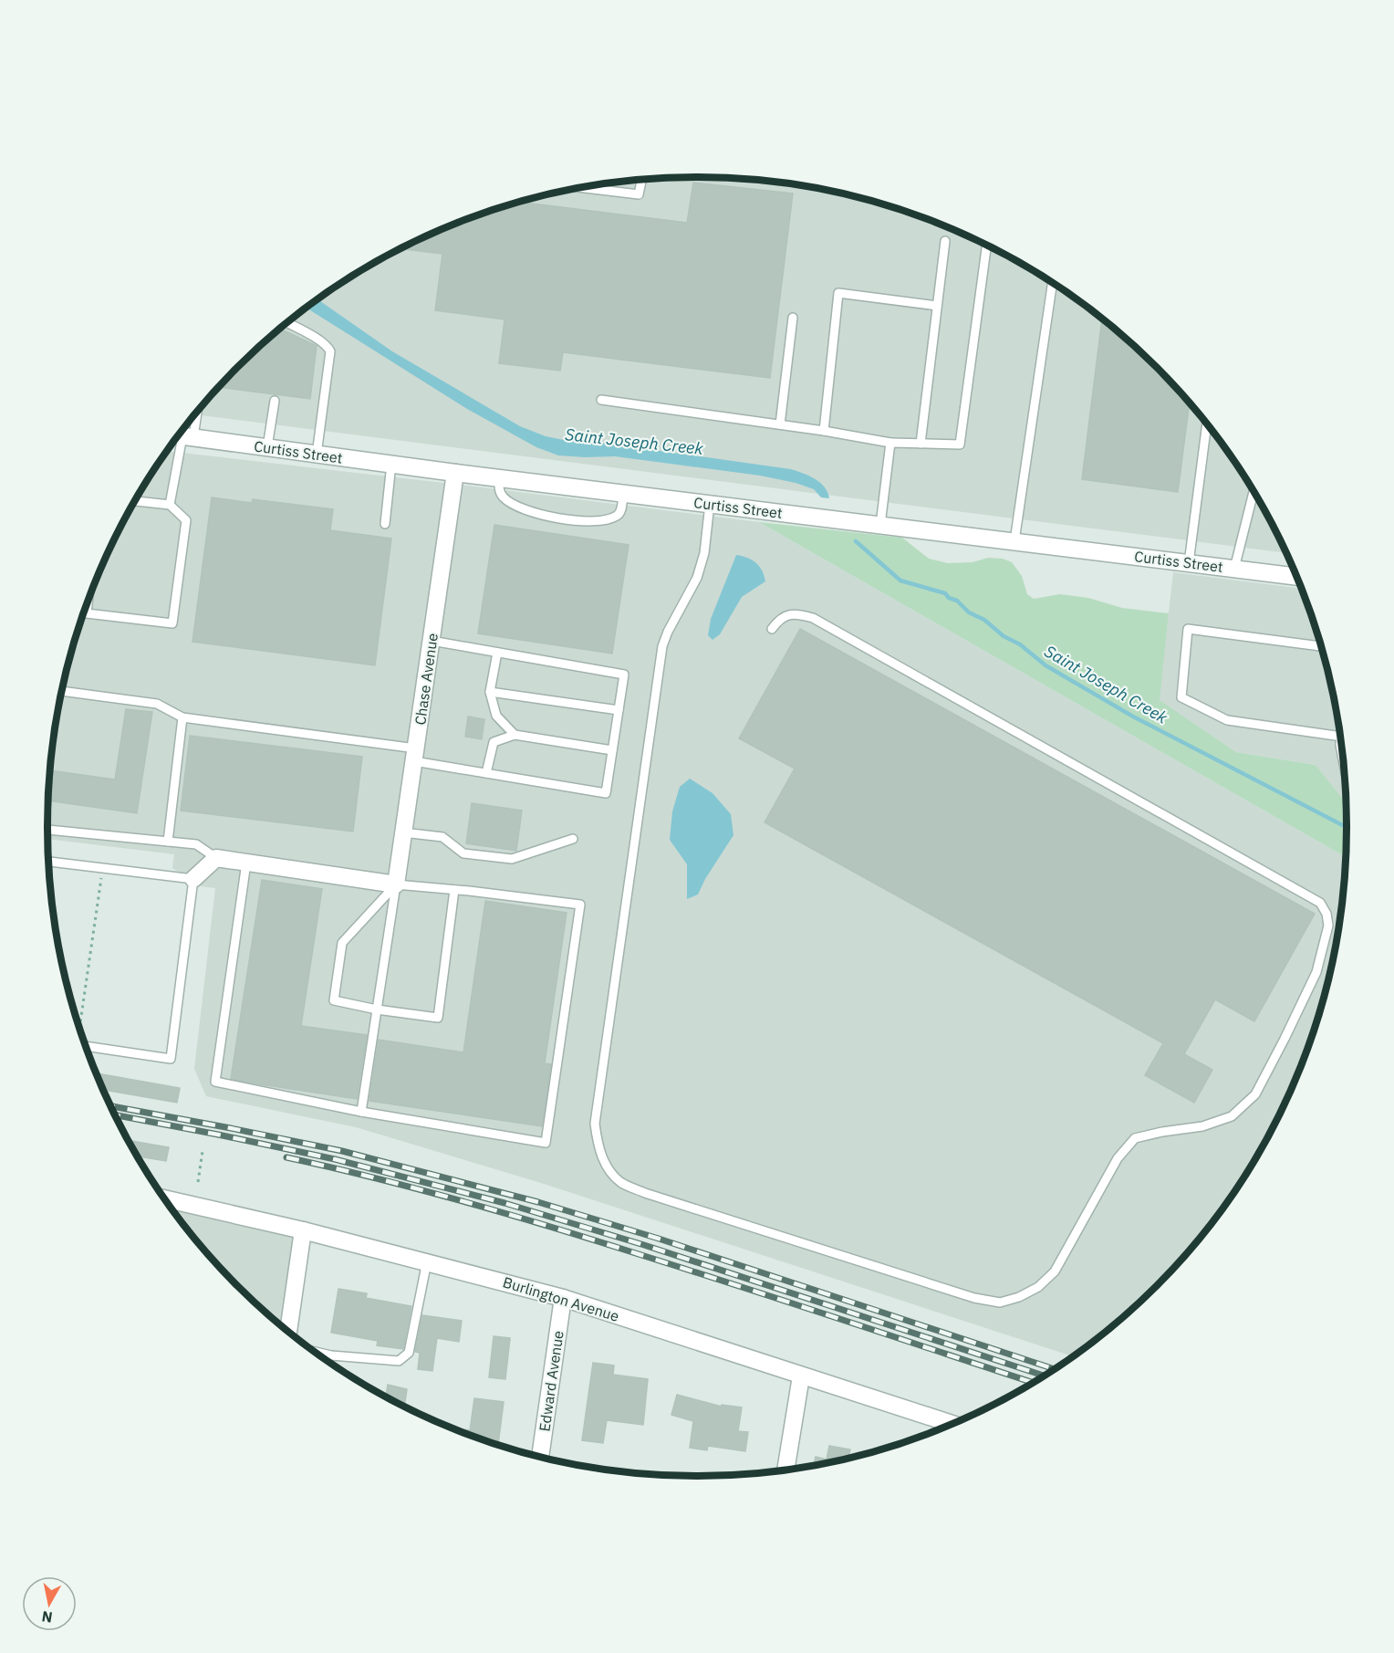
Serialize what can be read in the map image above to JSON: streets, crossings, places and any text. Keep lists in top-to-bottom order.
{
  "streets": {
    "street": [
      "Curtiss Street",
      "Chase Avenue",
      "Burlington Avenue",
      "Edward Avenue"
    ]
  },
  "crossings": [
    ["Curtiss Street", "Chase Avenue"],
    ["Burlington Avenue", "Edward Avenue"]
  ],
  "water": ["Saint Joseph Creek"],
  "north": "bottom"
}
